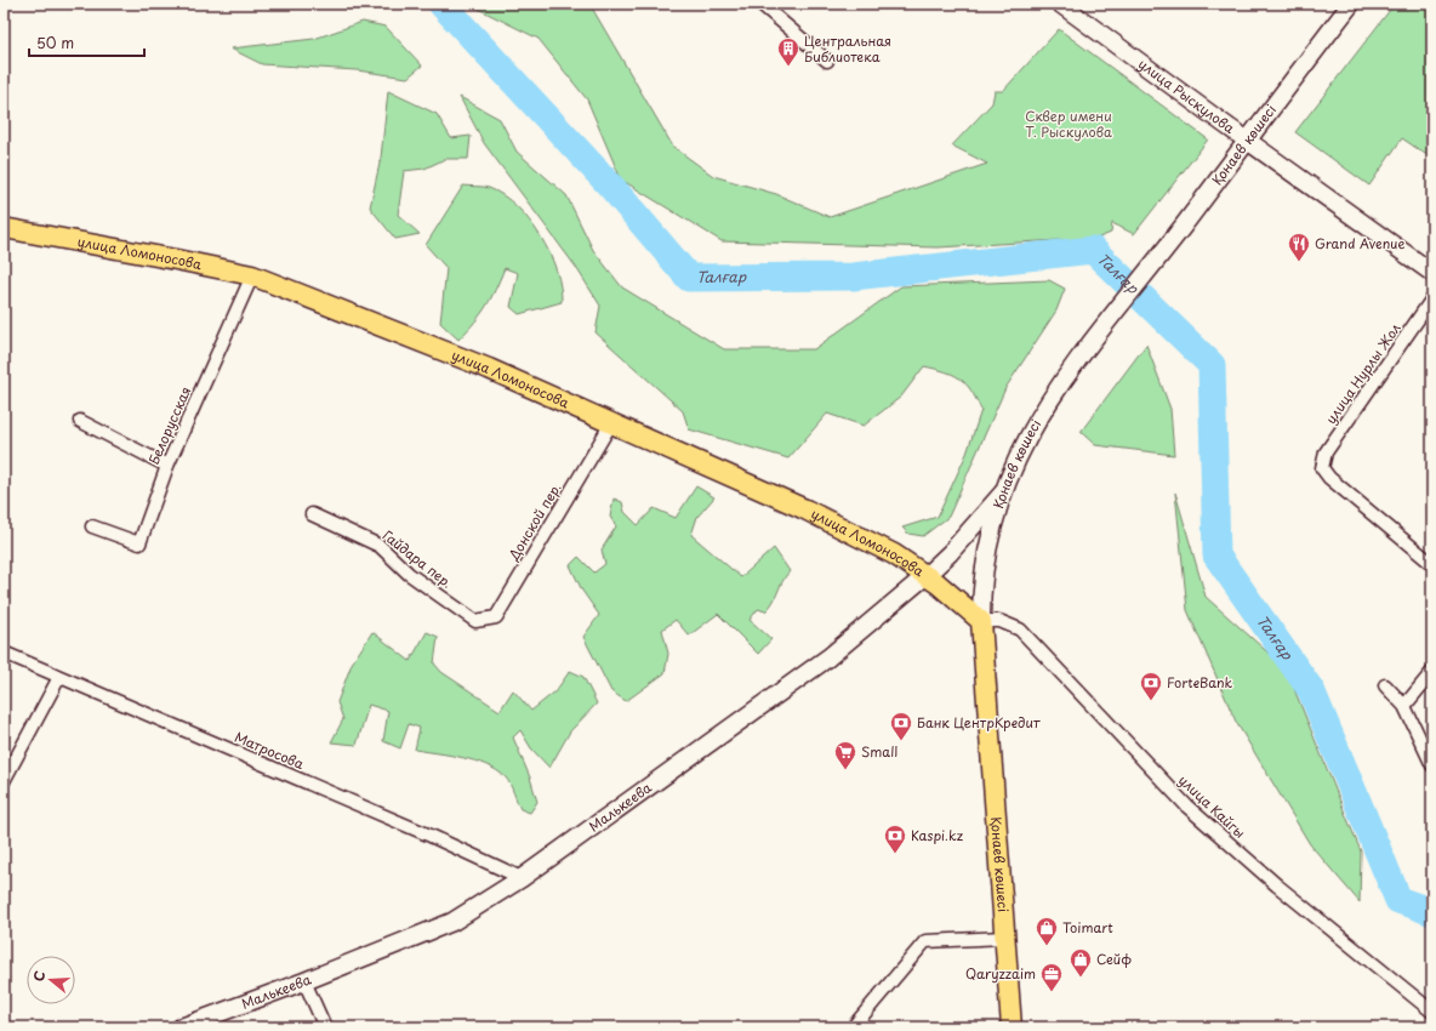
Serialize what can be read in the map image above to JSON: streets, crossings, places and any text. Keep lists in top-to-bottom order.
{
  "streets": {
    "main road": [
      "улица Рыскулова",
      "Қонаев көшесі",
      "улица Ломоносова",
      "Малькеева"
    ],
    "street": [
      "улица Нурлы Жол",
      "Белорусская",
      "Донской пер.",
      "Гайдара пер.",
      "Матросова",
      "улица Кайгы"
    ]
  },
  "crossings": [
    ["улица Рыскулова", "Қонаев көшесі"],
    ["Қонаев көшесі", "улица Ломоносова"],
    ["Қонаев көшесі", "Малькеева"],
    ["Қонаев көшесі", "улица Кайгы"],
    ["улица Ломоносова", "Белорусская"],
    ["улица Ломоносова", "Донской пер."],
    ["улица Ломоносова", "Малькеева"],
    ["улица Ломоносова", "улица Кайгы"],
    ["Донской пер.", "Гайдара пер."],
    ["Матросова", "Малькеева"]
  ],
  "water": ["Талғар"],
  "parks": ["Сквер имени Т. Рыскулова"],
  "places": {
    "building": ["Центральная Библиотека"],
    "restaurant": ["Grand Avenue"],
    "bank": ["ForteBank", "Банк ЦентрКредит", "Kaspi.kz"],
    "supermarket": ["Small"],
    "shop": ["Toimart", "Сейф"],
    "office": ["Qaryzzaim"]
  },
  "scale_bar": "50 m",
  "north": "left"
}
